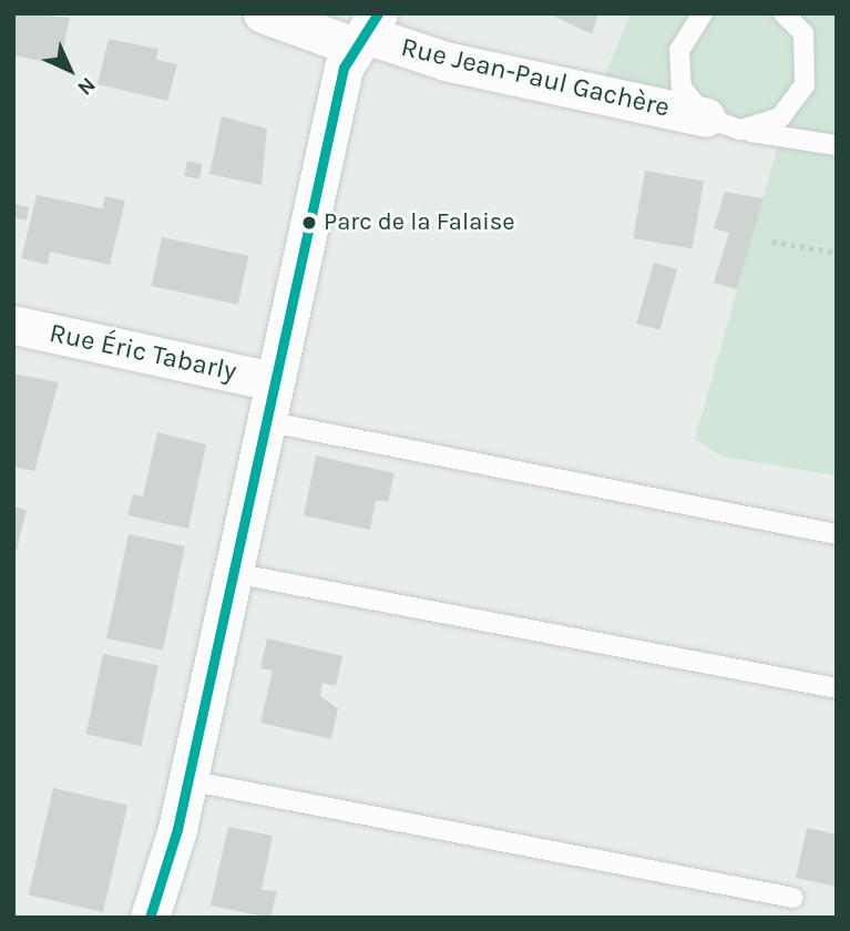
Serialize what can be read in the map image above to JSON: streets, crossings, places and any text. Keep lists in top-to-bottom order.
{
  "streets": {
    "street": ["Rue Jean-Paul Gachère", "Rue Éric Tabarly"]
  },
  "places": ["Parc de la Falaise"],
  "north": "bottom right"
}
